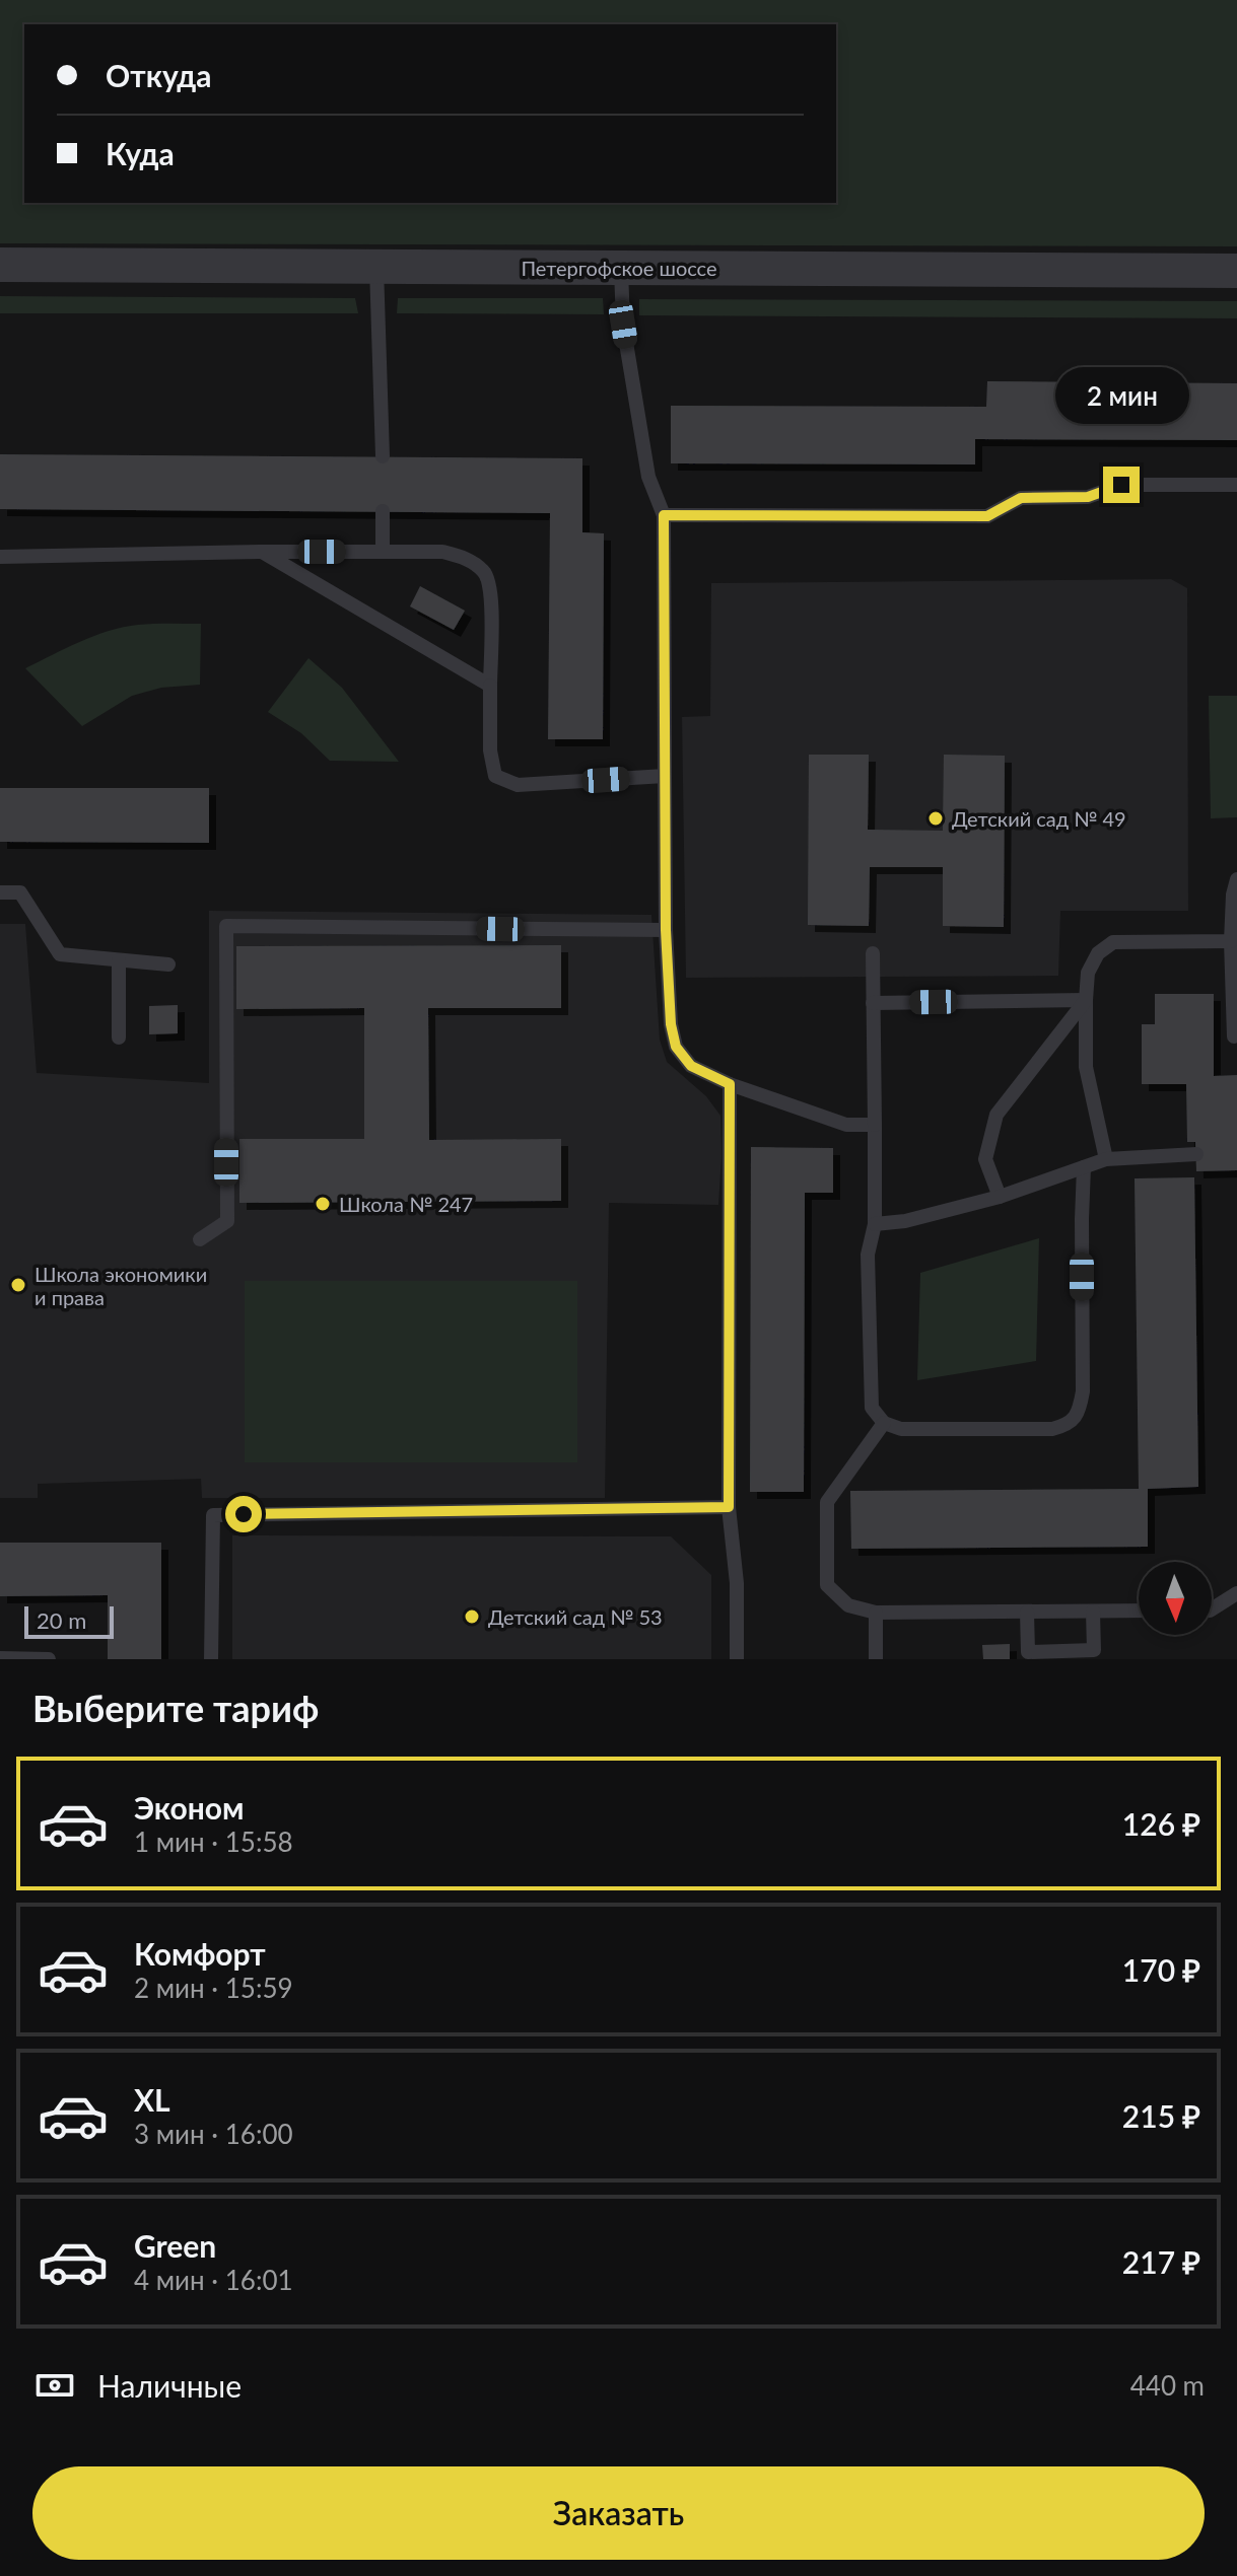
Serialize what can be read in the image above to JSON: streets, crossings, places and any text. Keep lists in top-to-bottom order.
{
  "streets": {
    "street": ["Петергофское шоссе"]
  },
  "places": [
    "Детский сад № 49",
    "Школа № 247",
    "Школа экономики и права",
    "Детский сад № 53"
  ],
  "scale_bar": "20 m",
  "north": "bottom",
  "page": {
    "banner": ["Откуда", "Куда"],
    "bubble": "2 мин",
    "scale": "20 m",
    "heading": "Выберите тариф",
    "list": [
      {
        "name": "Эконом",
        "note": "1 мин · 15:58",
        "value": "126 ₽"
      },
      {
        "name": "Комфорт",
        "note": "2 мин · 15:59",
        "value": "170 ₽"
      },
      {
        "name": "XL",
        "note": "3 мин · 16:00",
        "value": "215 ₽"
      },
      {
        "name": "Green",
        "note": "4 мин · 16:01",
        "value": "217 ₽"
      }
    ],
    "pay": ["Наличные", "440 m"],
    "buttons": "Заказать"
  }
}
